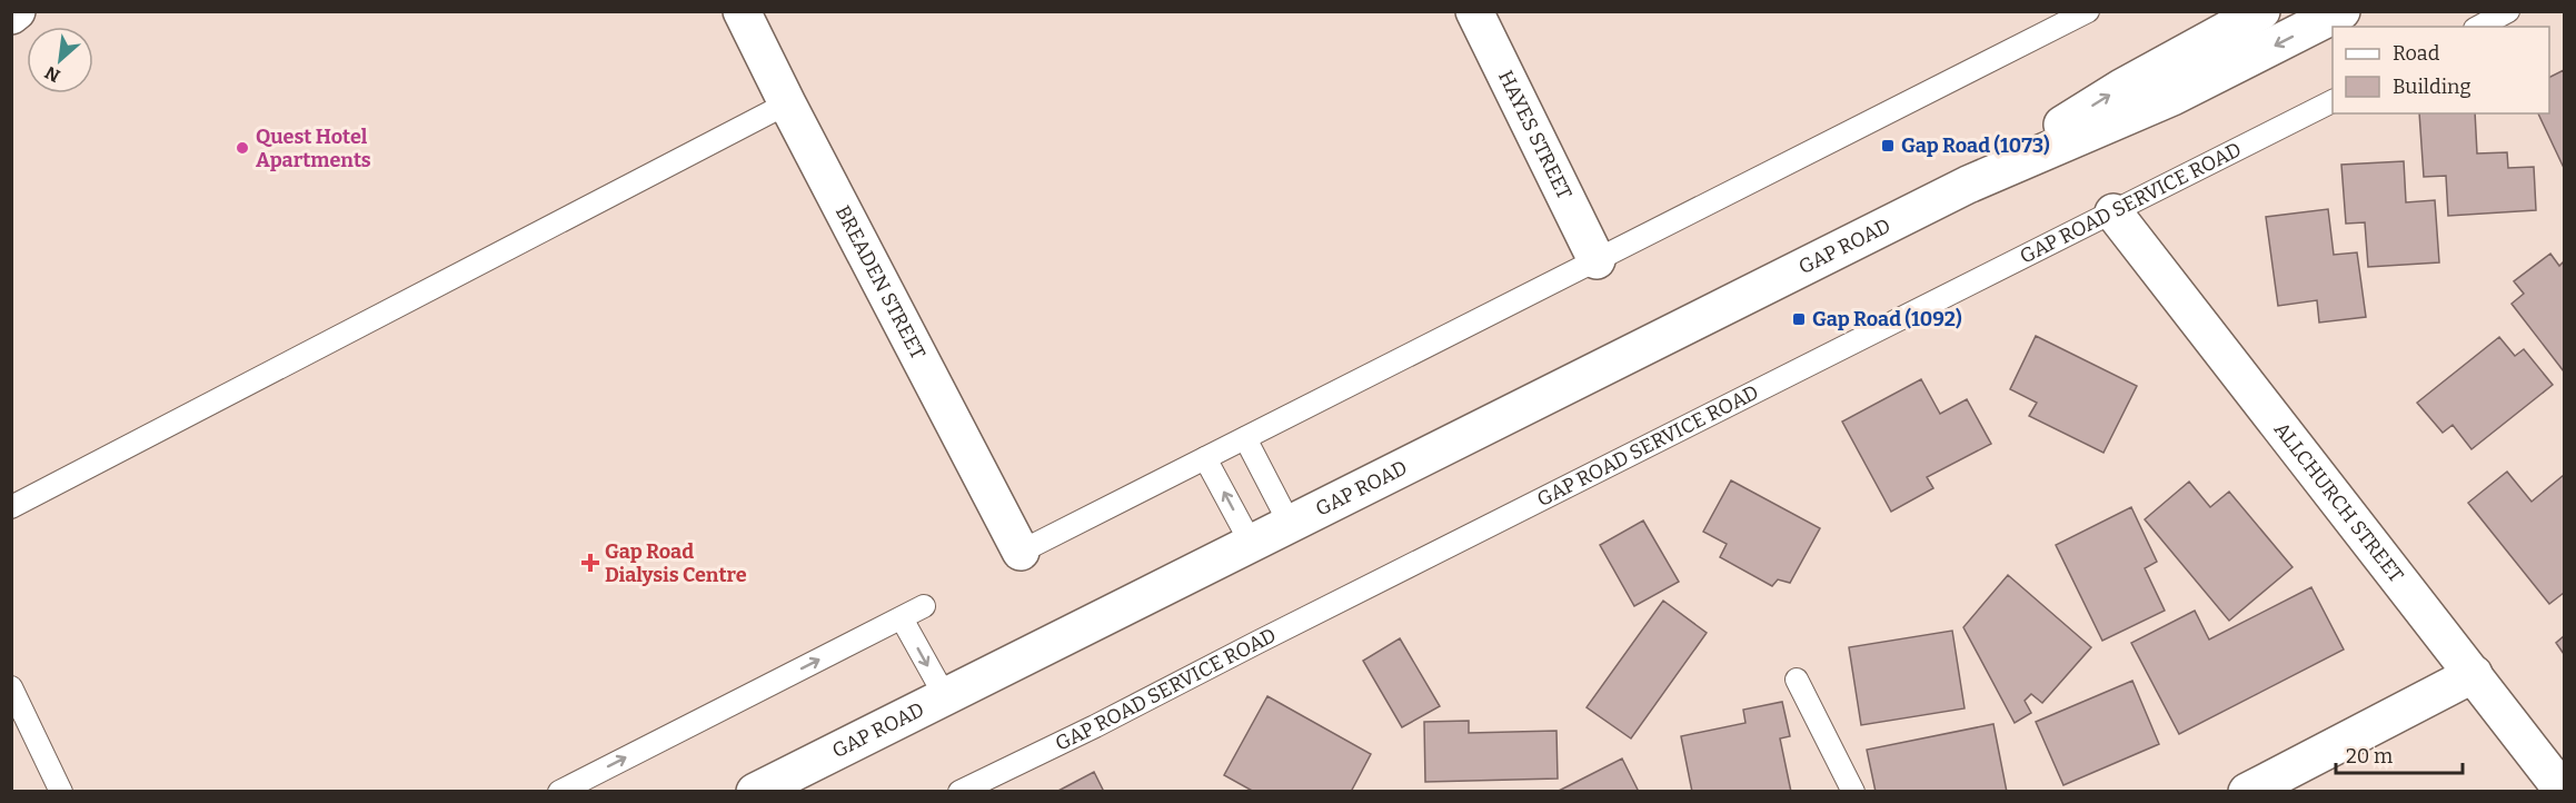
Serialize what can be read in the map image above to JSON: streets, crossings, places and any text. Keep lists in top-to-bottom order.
{
  "streets": {
    "street": [
      "HAYES STREET",
      "GAP ROAD",
      "BREADEN STREET",
      "ALLCHURCH STREET"
    ],
    "lane": ["GAP ROAD SERVICE ROAD"]
  },
  "crossings": [
    ["GAP ROAD SERVICE ROAD", "ALLCHURCH STREET"]
  ],
  "places": {
    "transit": ["Gap Road (1073)", "Gap Road (1092)"],
    "other": ["Quest Hotel Apartments"],
    "health": ["Gap Road Dialysis Centre"]
  },
  "legend": ["Road", "Building"],
  "scale_bar": "20 m",
  "north": "bottom left"
}
